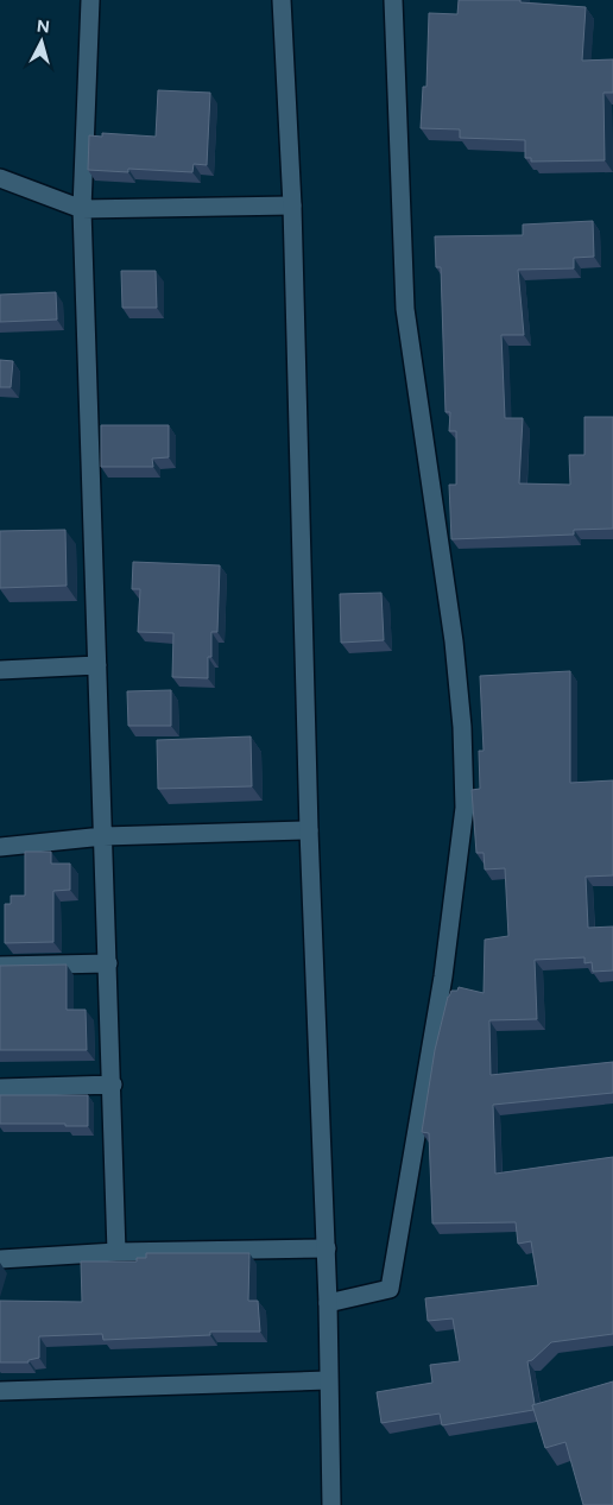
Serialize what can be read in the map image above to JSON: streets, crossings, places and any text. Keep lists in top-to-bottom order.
{
  "north": "top"
}
